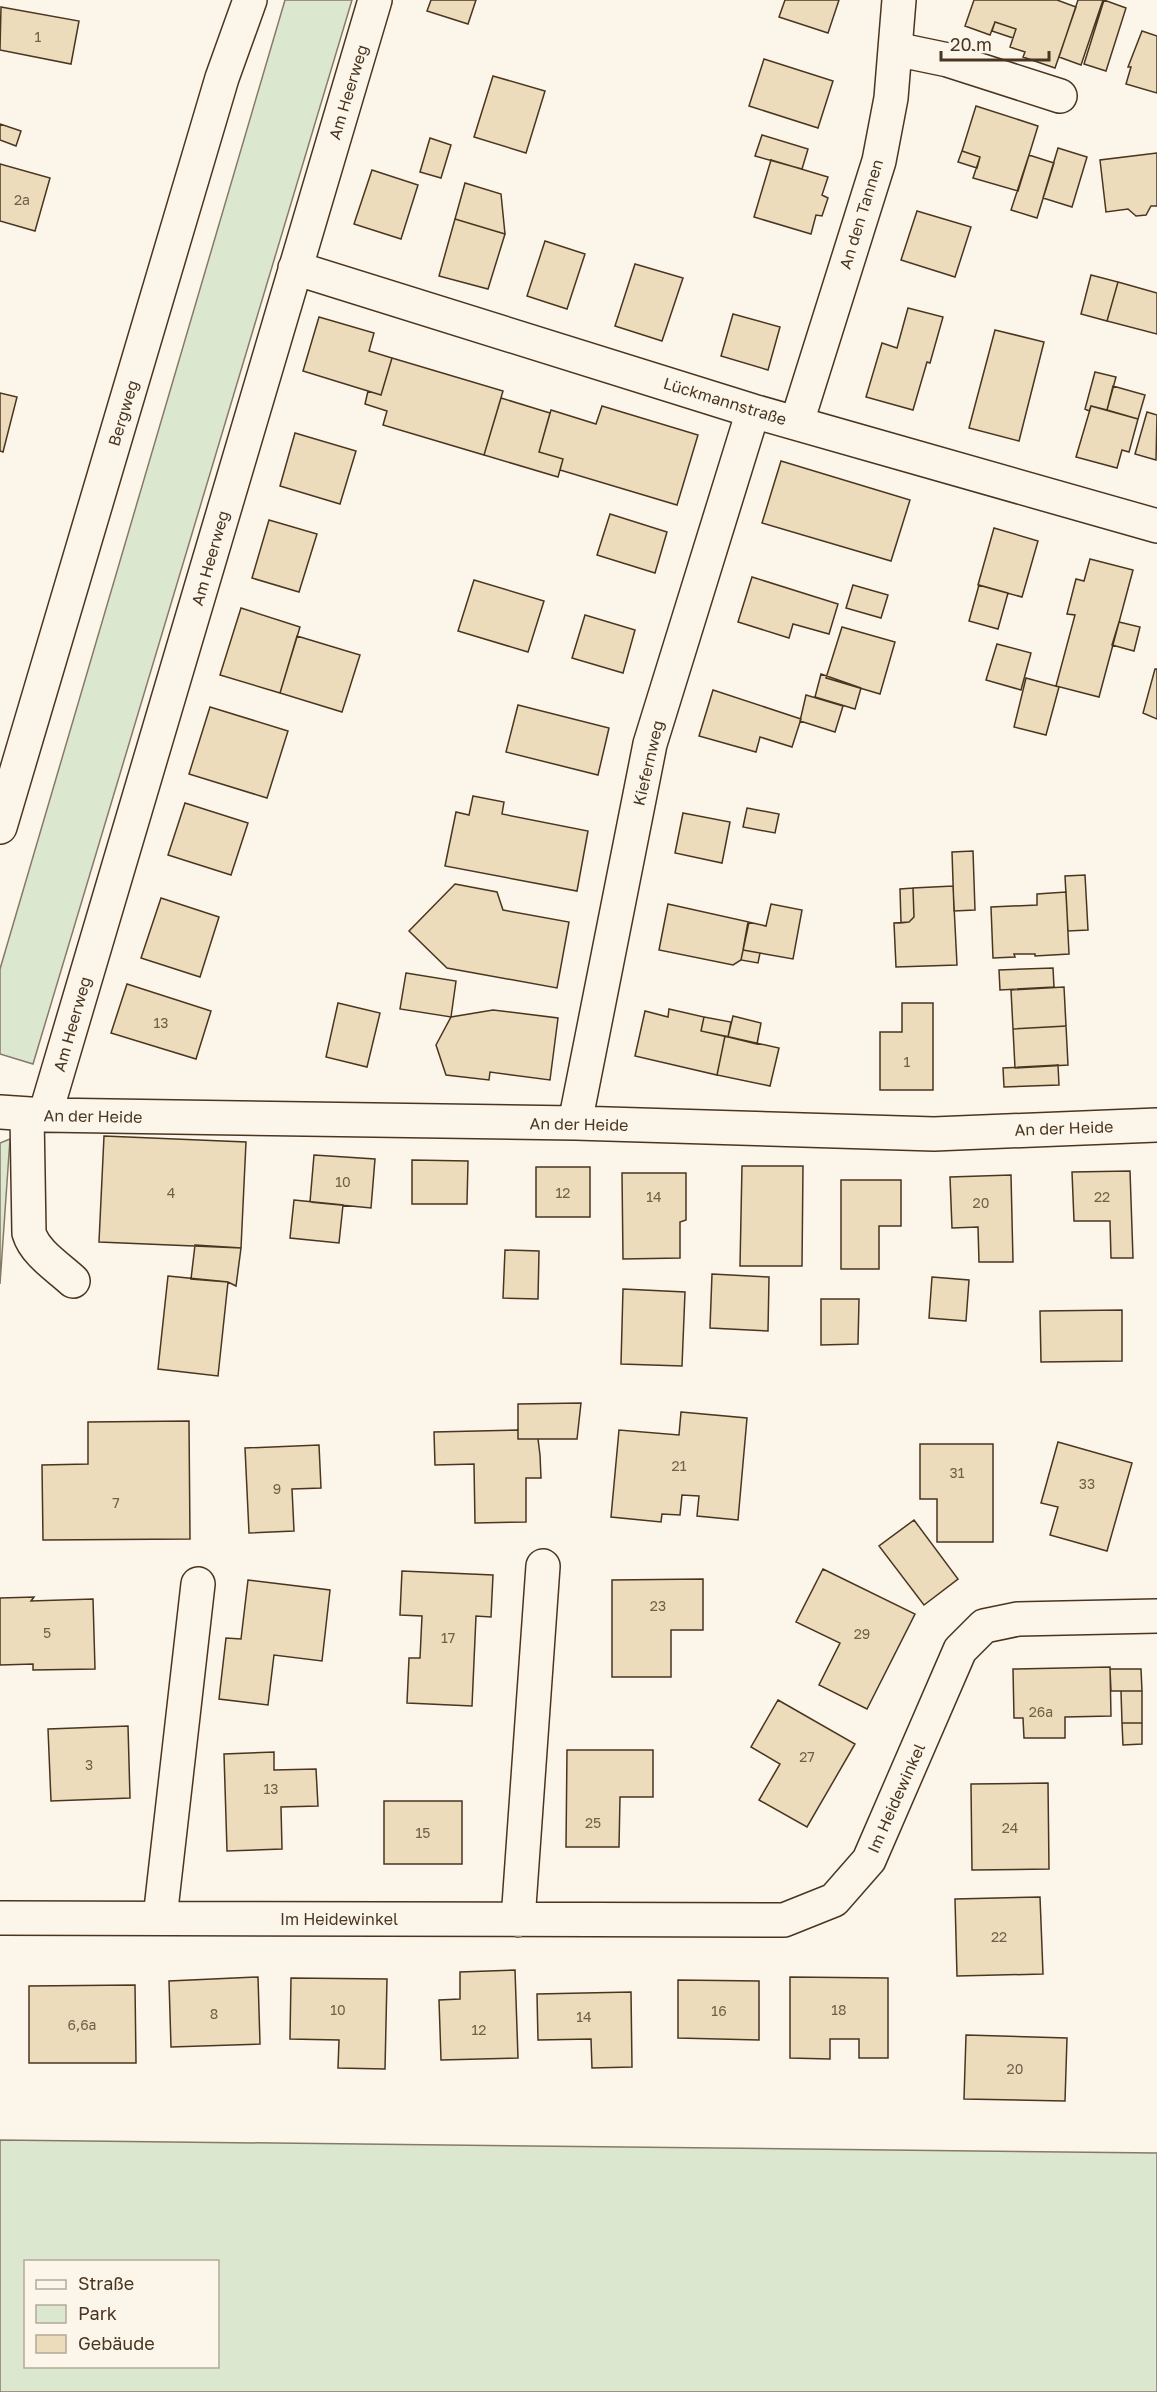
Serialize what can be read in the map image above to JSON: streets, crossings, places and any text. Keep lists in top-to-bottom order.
{
  "streets": {
    "street": [
      "Am Heerweg",
      "An den Tannen",
      "Lückmannstraße",
      "Bergweg",
      "Kiefernweg",
      "An der Heide",
      "Im Heidewinkel"
    ]
  },
  "crossings": [
    ["Am Heerweg", "Lückmannstraße"],
    ["Am Heerweg", "An der Heide"],
    ["An den Tannen", "Lückmannstraße"],
    ["Lückmannstraße", "Kiefernweg"],
    ["Kiefernweg", "An der Heide"]
  ],
  "house_numbers": [
    "1",
    "2a",
    "13",
    "1",
    "10",
    "4",
    "12",
    "14",
    "22",
    "20",
    "21",
    "31",
    "33",
    "9",
    "7",
    "23",
    "5",
    "29",
    "17",
    "26a",
    "27",
    "3",
    "13",
    "25",
    "24",
    "15",
    "22",
    "10",
    "18",
    "16",
    "8",
    "14",
    "6,6a",
    "12",
    "20"
  ],
  "legend": ["Straße", "Park", "Gebäude"],
  "scale_bar": "20 m"
}
